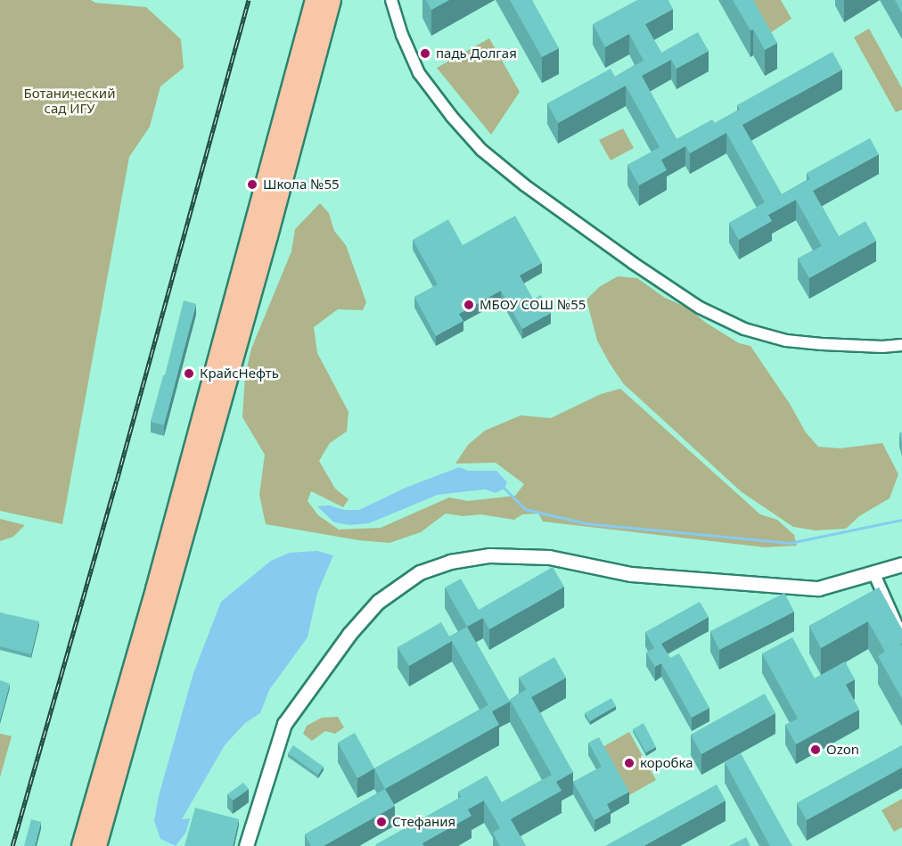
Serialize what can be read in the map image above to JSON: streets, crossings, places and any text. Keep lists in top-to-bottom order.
{
  "parks": ["Ботанический сад ИГУ"],
  "places": [
    "падь Долгая",
    "Школа №55",
    "МБОУ СОШ №55",
    "КрайсНефть",
    "Ozon",
    "коробка",
    "Стефания"
  ]
}
